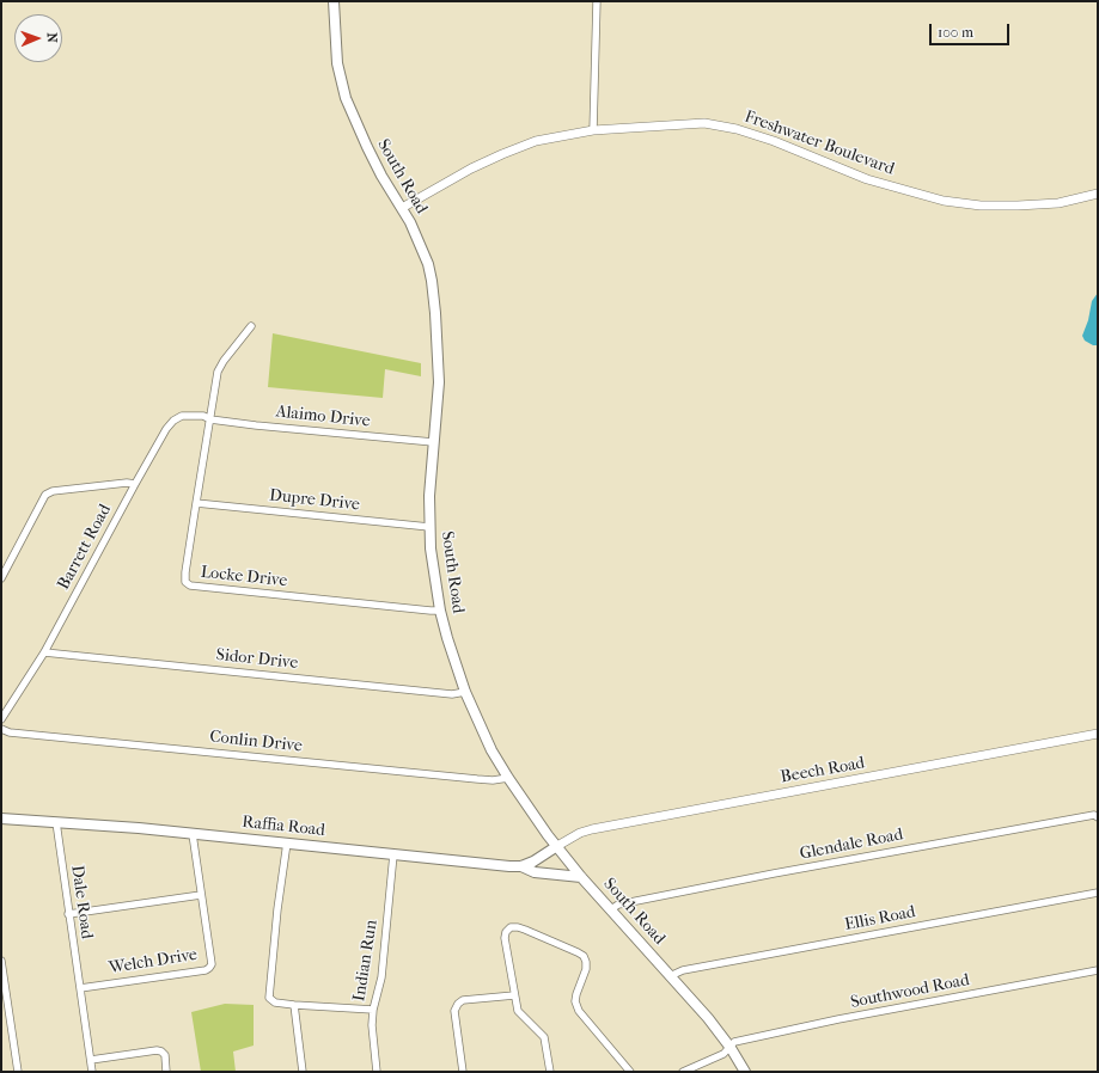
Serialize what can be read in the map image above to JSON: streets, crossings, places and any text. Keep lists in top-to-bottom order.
{
  "streets": {
    "main road": ["South Road", "Raffia Road"],
    "street": [
      "Freshwater Boulevard",
      "Alaimo Drive",
      "Dupre Drive",
      "Barrett Road",
      "Locke Drive",
      "Sidor Drive",
      "Conlin Drive",
      "Beech Road",
      "Glendale Road",
      "Dale Road",
      "Ellis Road",
      "Indian Run",
      "Welch Drive",
      "Southwood Road"
    ]
  },
  "crossings": [
    ["Freshwater Boulevard", "South Road"],
    ["South Road", "Alaimo Drive"],
    ["South Road", "Dupre Drive"],
    ["South Road", "Locke Drive"],
    ["South Road", "Sidor Drive"],
    ["South Road", "Conlin Drive"],
    ["South Road", "Beech Road"],
    ["South Road", "Raffia Road"],
    ["South Road", "Glendale Road"],
    ["South Road", "Ellis Road"],
    ["South Road", "Southwood Road"],
    ["Alaimo Drive", "Barrett Road"],
    ["Alaimo Drive", "Locke Drive"],
    ["Dupre Drive", "Locke Drive"],
    ["Barrett Road", "Locke Drive"],
    ["Barrett Road", "Sidor Drive"],
    ["Beech Road", "Raffia Road"],
    ["Raffia Road", "Dale Road"],
    ["Raffia Road", "Indian Run"],
    ["Raffia Road", "Welch Drive"],
    ["Dale Road", "Welch Drive"]
  ],
  "scale_bar": "100 m",
  "north": "right"
}
